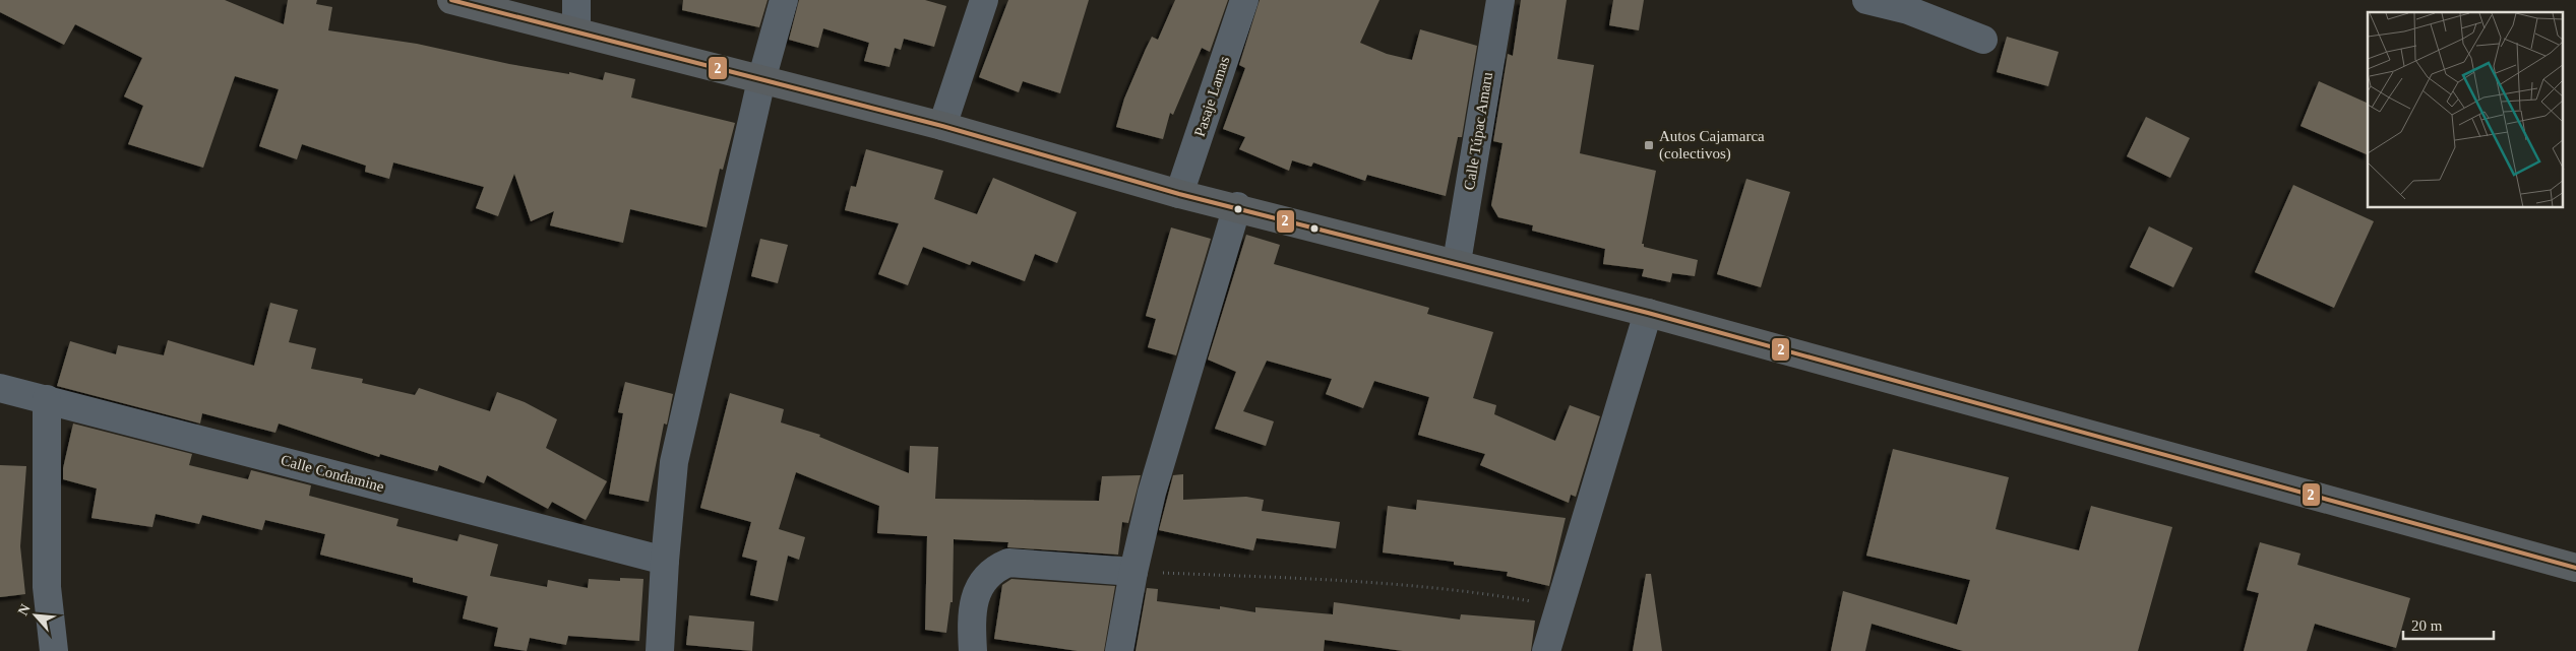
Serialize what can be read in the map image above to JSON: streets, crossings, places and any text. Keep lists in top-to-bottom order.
{
  "streets": {
    "street": ["Pasaje Lamas", "Calle Túpac Amaru", "Calle Condamine"]
  },
  "places": {
    "transit": ["Autos Cajamarca (colectivos)"]
  },
  "lines": ["transit line 2"],
  "scale_bar": "20 m",
  "north": "top left"
}
